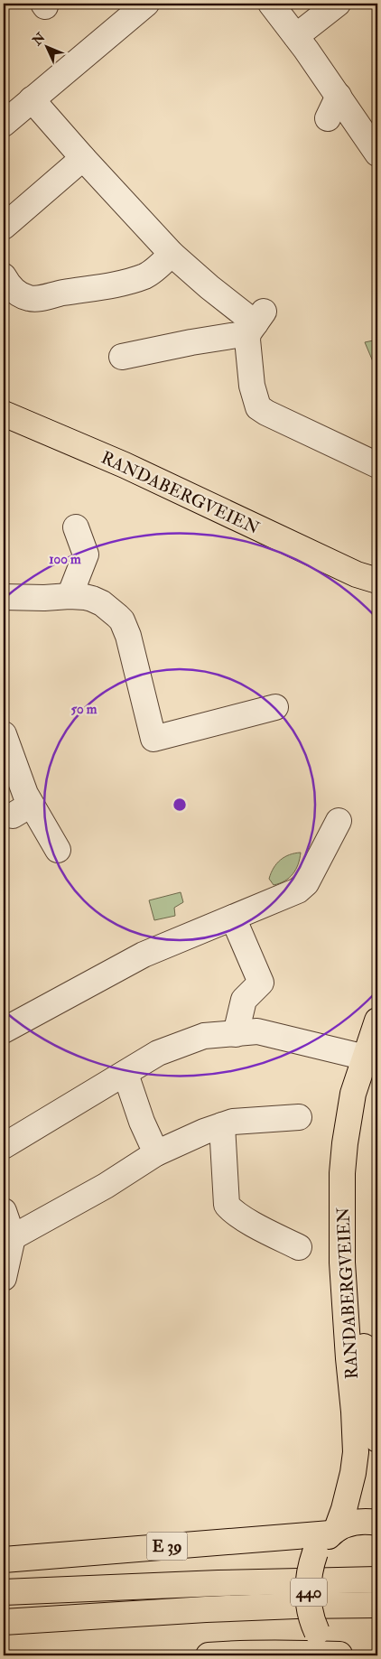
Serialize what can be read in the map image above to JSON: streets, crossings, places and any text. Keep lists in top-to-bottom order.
{
  "streets": {
    "main road": ["RANDABERGVEIEN", "E 39", "440"]
  },
  "crossings": [
    ["RANDABERGVEIEN", "E 39"],
    ["RANDABERGVEIEN", "440"],
    ["E 39", "440"]
  ],
  "north": "top left",
  "rings": ["100 m", "50 m"]
}
